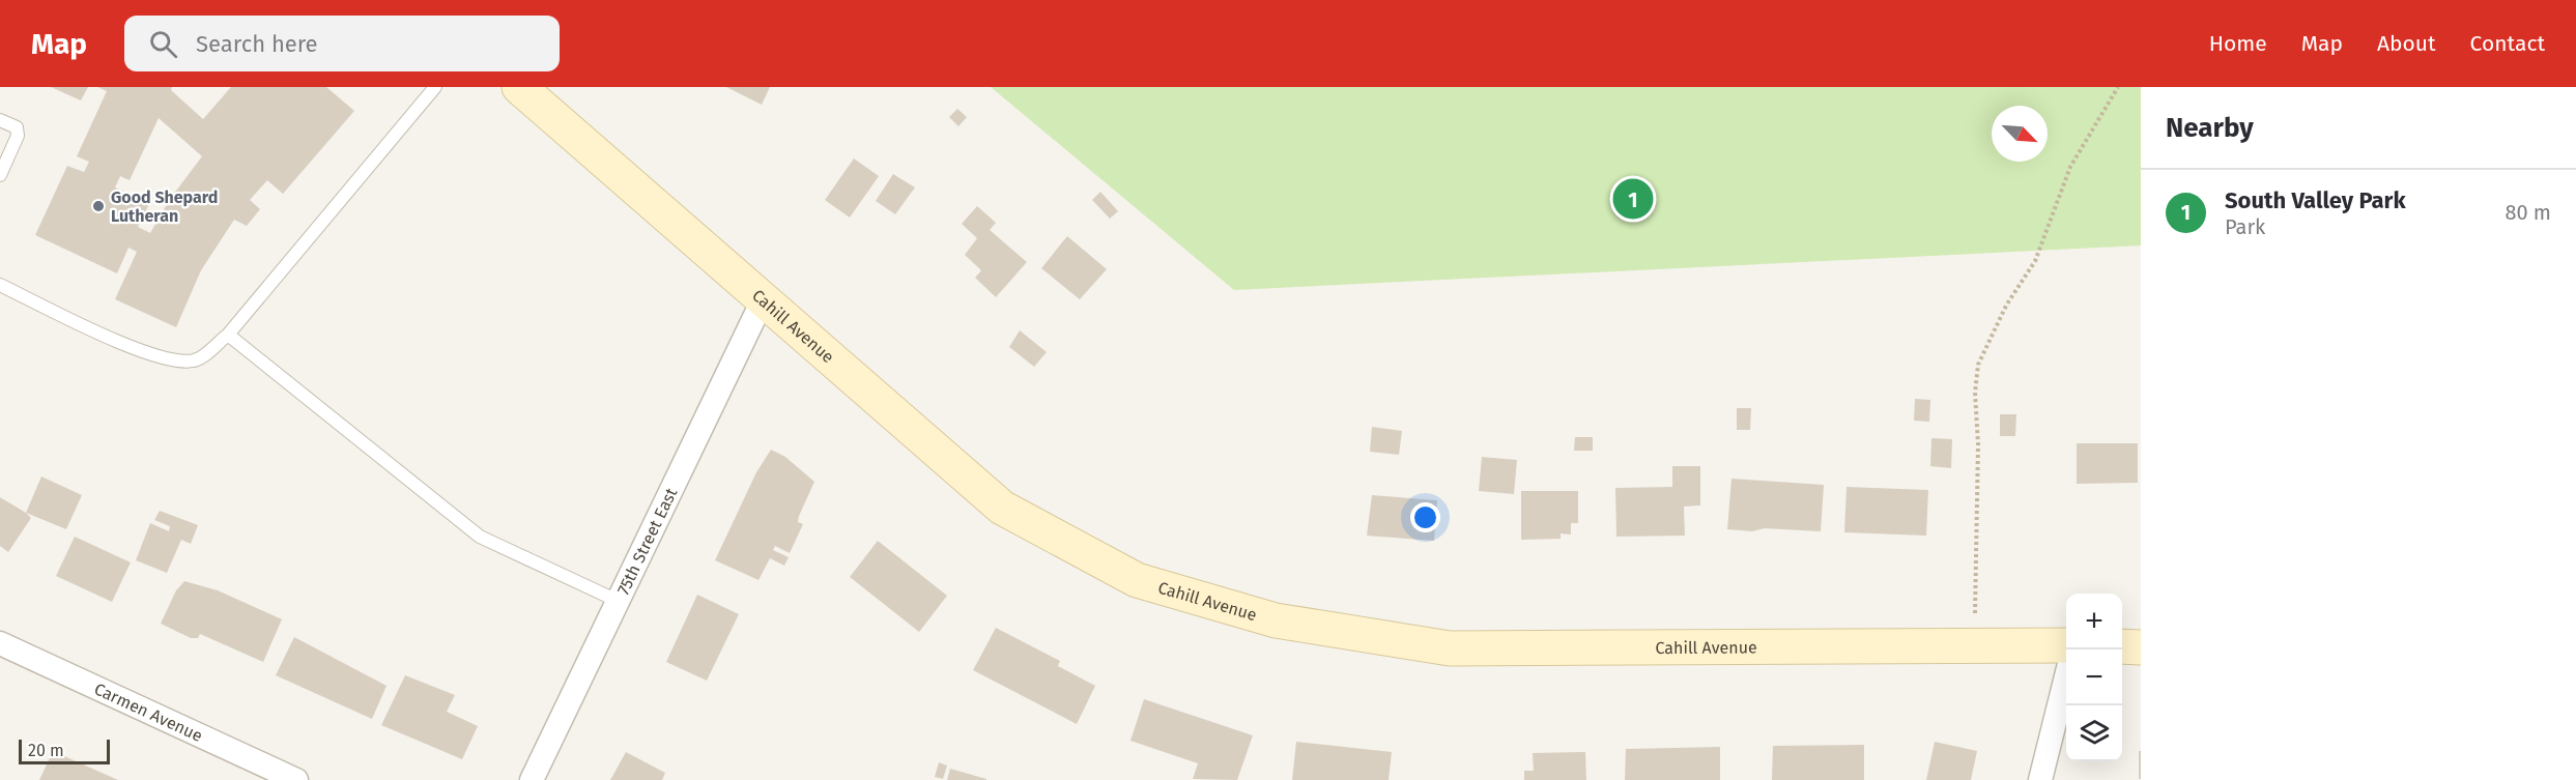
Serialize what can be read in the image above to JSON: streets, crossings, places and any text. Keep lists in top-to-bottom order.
{
  "streets": {
    "street": ["Cahill Avenue", "75th Street East", "Carmen Avenue"]
  },
  "crossings": [
    ["Cahill Avenue", "75th Street East"]
  ],
  "places": ["Good Shepard Lutheran"],
  "scale_bar": "20 m",
  "north": "bottom right",
  "page": {
    "header": "Map",
    "search": "Search here",
    "nav": [
      "Home",
      "Map",
      "About",
      "Contact"
    ],
    "heading": "Nearby",
    "list": [
      {
        "mark": "1",
        "name": "South Valley Park",
        "note": "Park",
        "value": "80 m"
      }
    ],
    "pins": "1",
    "map_buttons": ["+", "−"],
    "scale": "20 m"
  }
}
